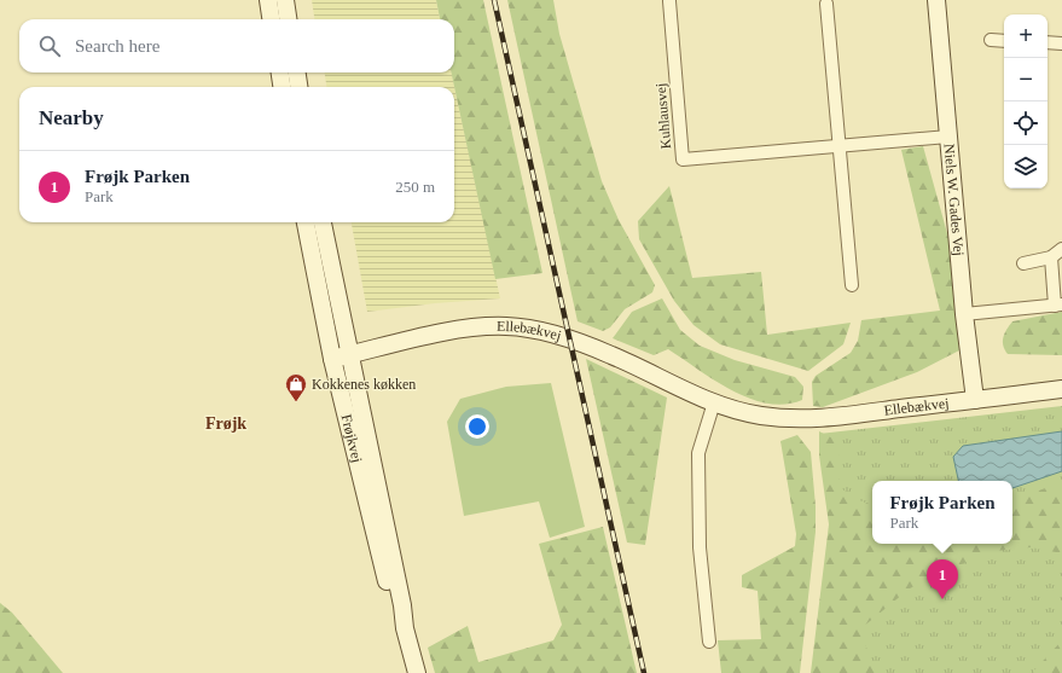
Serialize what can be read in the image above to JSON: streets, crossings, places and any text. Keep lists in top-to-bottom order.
{
  "streets": {
    "street": [
      "Kuhlausvej",
      "Niels W. Gades Vej",
      "Ellebækvej",
      "Frøjkvej"
    ]
  },
  "crossings": [
    ["Kuhlausvej", "Niels W. Gades Vej"],
    ["Niels W. Gades Vej", "Ellebækvej"],
    ["Ellebækvej", "Frøjkvej"]
  ],
  "districts": ["Frøjk"],
  "places": {
    "shop": ["Kokkenes køkken"]
  },
  "page": {
    "map_buttons": ["+", "−"],
    "search": "Search here",
    "heading": "Nearby",
    "list": [
      {
        "mark": "1",
        "name": "Frøjk Parken",
        "note": "Park",
        "value": "250 m"
      }
    ],
    "popup": ["Frøjk Parken", "Park"],
    "pins": "1"
  }
}
